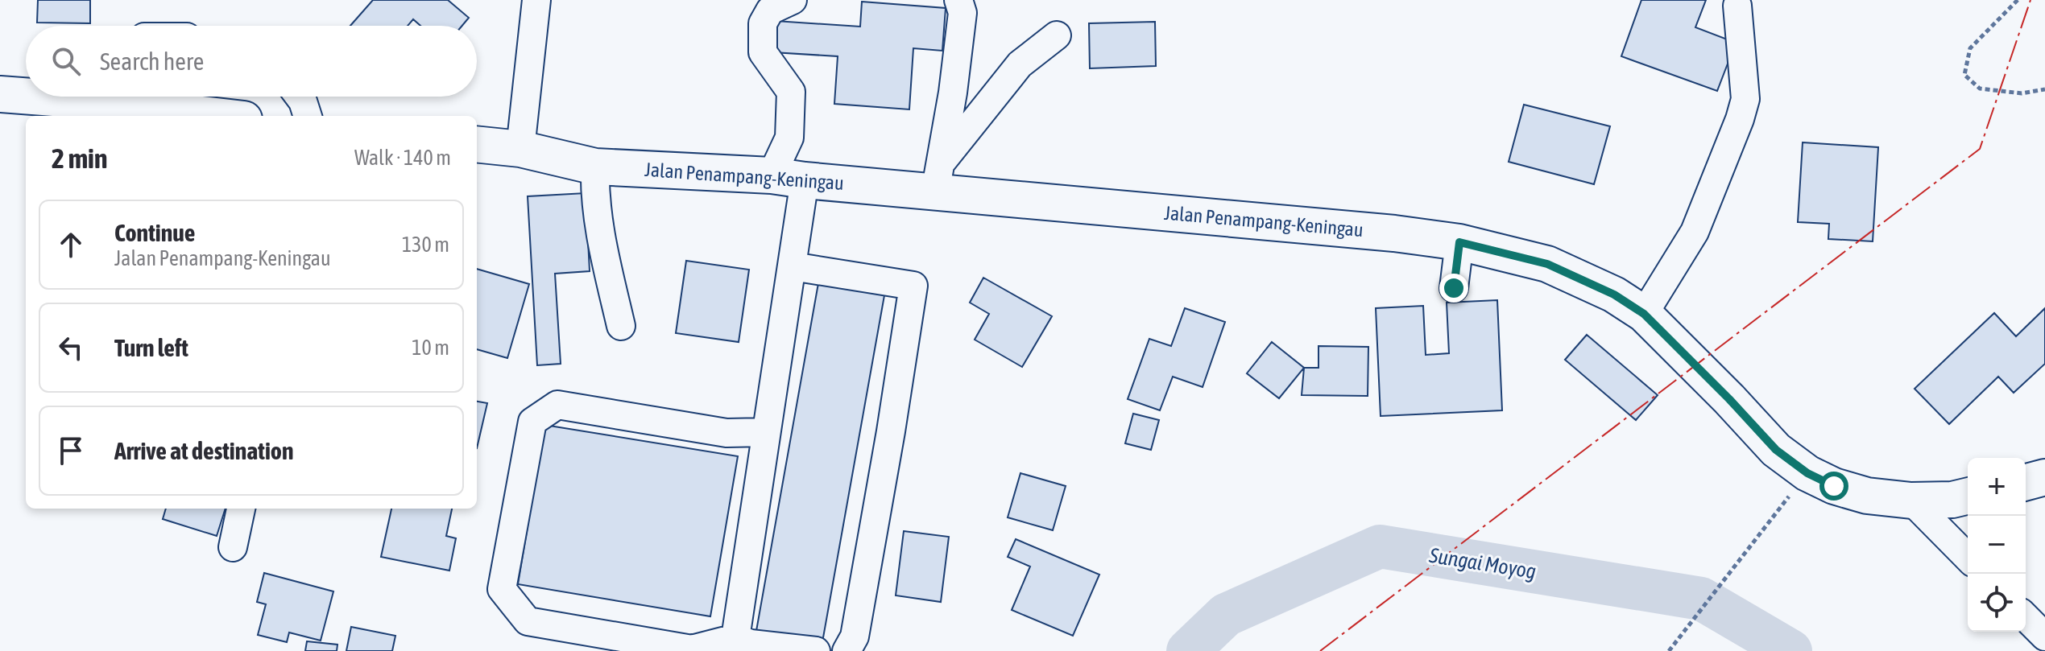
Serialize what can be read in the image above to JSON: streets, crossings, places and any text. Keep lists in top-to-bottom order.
{
  "streets": {
    "main road": ["Jalan Penampang-Keningau"]
  },
  "water": ["Sungai Moyog"],
  "page": {
    "search": "Search here",
    "heading": ["2 min", "Walk · 140 m"],
    "list": [
      ["Continue", "Jalan Penampang-Keningau", "130 m"],
      ["Turn left", "10 m"],
      "Arrive at destination"
    ],
    "map_buttons": ["+", "−"]
  }
}
